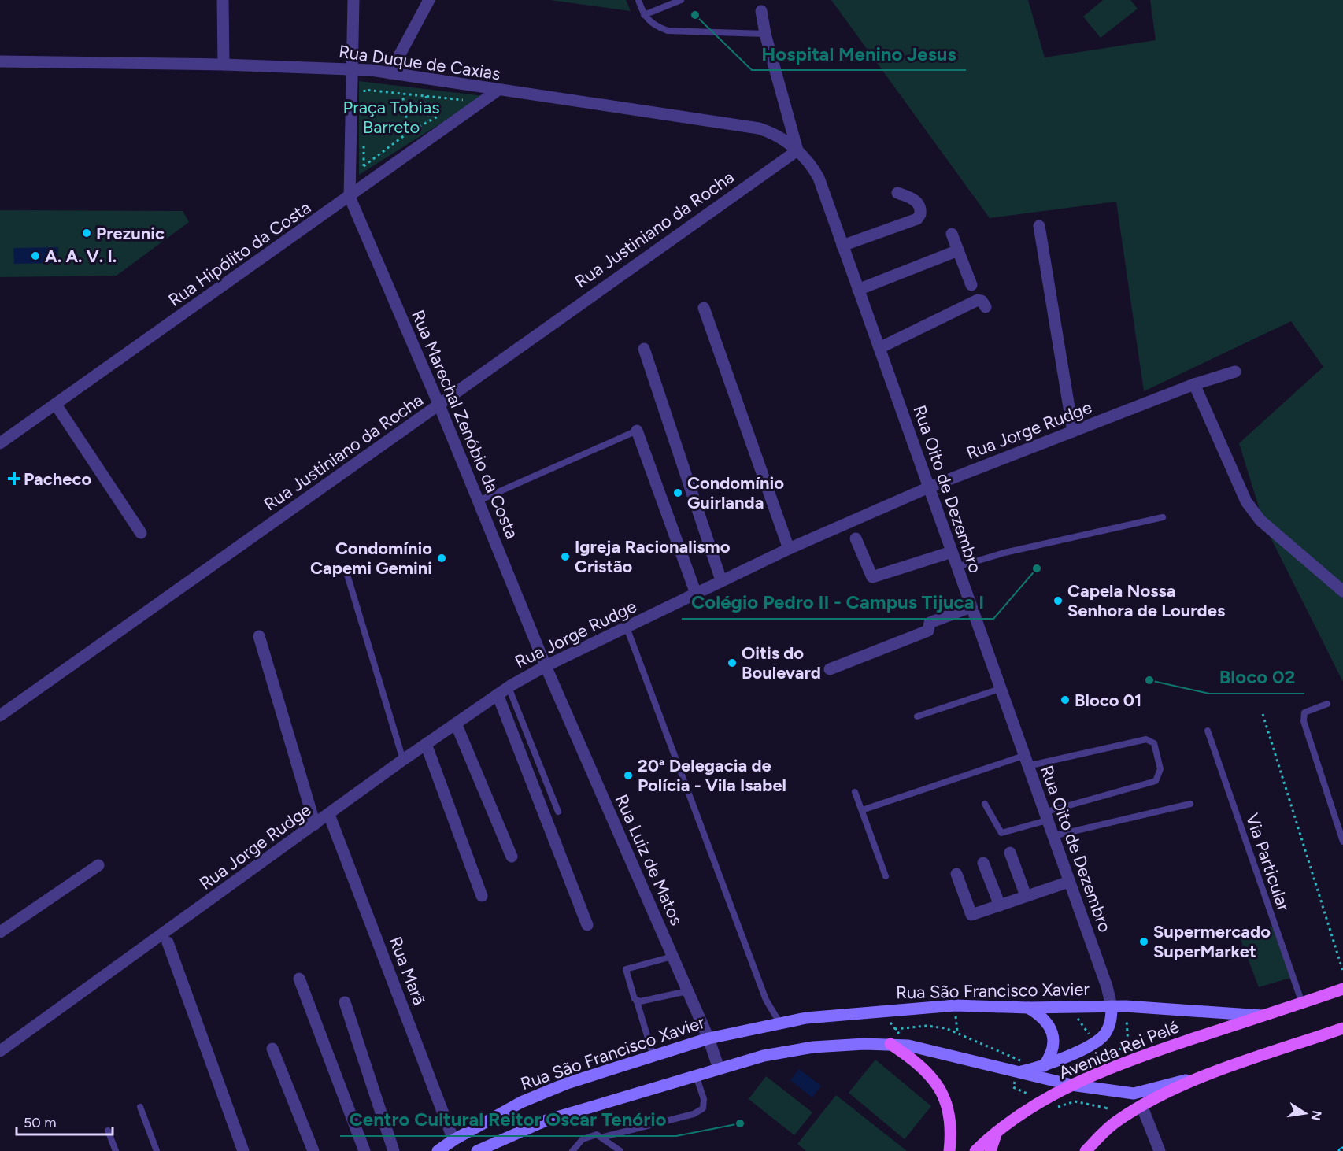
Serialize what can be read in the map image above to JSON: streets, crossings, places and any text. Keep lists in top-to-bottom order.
{
  "streets": {
    "main road": ["Rua São Francisco Xavier", "Avenida Rei Pelé"],
    "street": [
      "Rua Duque de Caxias",
      "Rua Justiniano da Rocha",
      "Rua Hipólito da Costa",
      "Rua Marechal Zenóbio da Costa",
      "Rua Jorge Rudge",
      "Rua Oito de Dezembro",
      "Rua Luiz de Matos",
      "Rua Marã"
    ],
    "lane": ["Via Particular"]
  },
  "crossings": [
    ["Rua Duque de Caxias", "Rua Justiniano da Rocha"],
    ["Rua Duque de Caxias", "Rua Hipólito da Costa"],
    ["Rua Duque de Caxias", "Rua Oito de Dezembro"],
    ["Rua Justiniano da Rocha", "Rua Marechal Zenóbio da Costa"],
    ["Rua Justiniano da Rocha", "Rua Oito de Dezembro"],
    ["Rua Hipólito da Costa", "Rua Marechal Zenóbio da Costa"],
    ["Rua Marechal Zenóbio da Costa", "Rua Jorge Rudge"],
    ["Rua Marechal Zenóbio da Costa", "Rua Luiz de Matos"],
    ["Rua Jorge Rudge", "Rua Oito de Dezembro"],
    ["Rua Jorge Rudge", "Rua Luiz de Matos"],
    ["Rua Jorge Rudge", "Rua Marã"],
    ["Rua Oito de Dezembro", "Rua São Francisco Xavier"],
    ["Rua Luiz de Matos", "Rua São Francisco Xavier"],
    ["Via Particular", "Rua São Francisco Xavier"],
    ["Rua Marã", "Rua São Francisco Xavier"],
    ["Rua São Francisco Xavier", "Avenida Rei Pelé"]
  ],
  "parks": ["Praça Tobias Barreto"],
  "places": {
    "other": [
      "Hospital Menino Jesus",
      "Prezunic",
      "A. A. V. I.",
      "Condomínio Guirlanda",
      "Igreja Racionalismo Cristão",
      "Condomínio Capemi Gemini",
      "Colégio Pedro II - Campus Tijuca I",
      "Capela Nossa Senhora de Lourdes",
      "Oitis do Boulevard",
      "Bloco 02",
      "Bloco 01",
      "20ª Delegacia de Polícia - Vila Isabel",
      "Supermercado SuperMarket",
      "Centro Cultural Reitor Oscar Tenório"
    ],
    "health": ["Pacheco"]
  },
  "scale_bar": "50 m",
  "north": "right"
}
